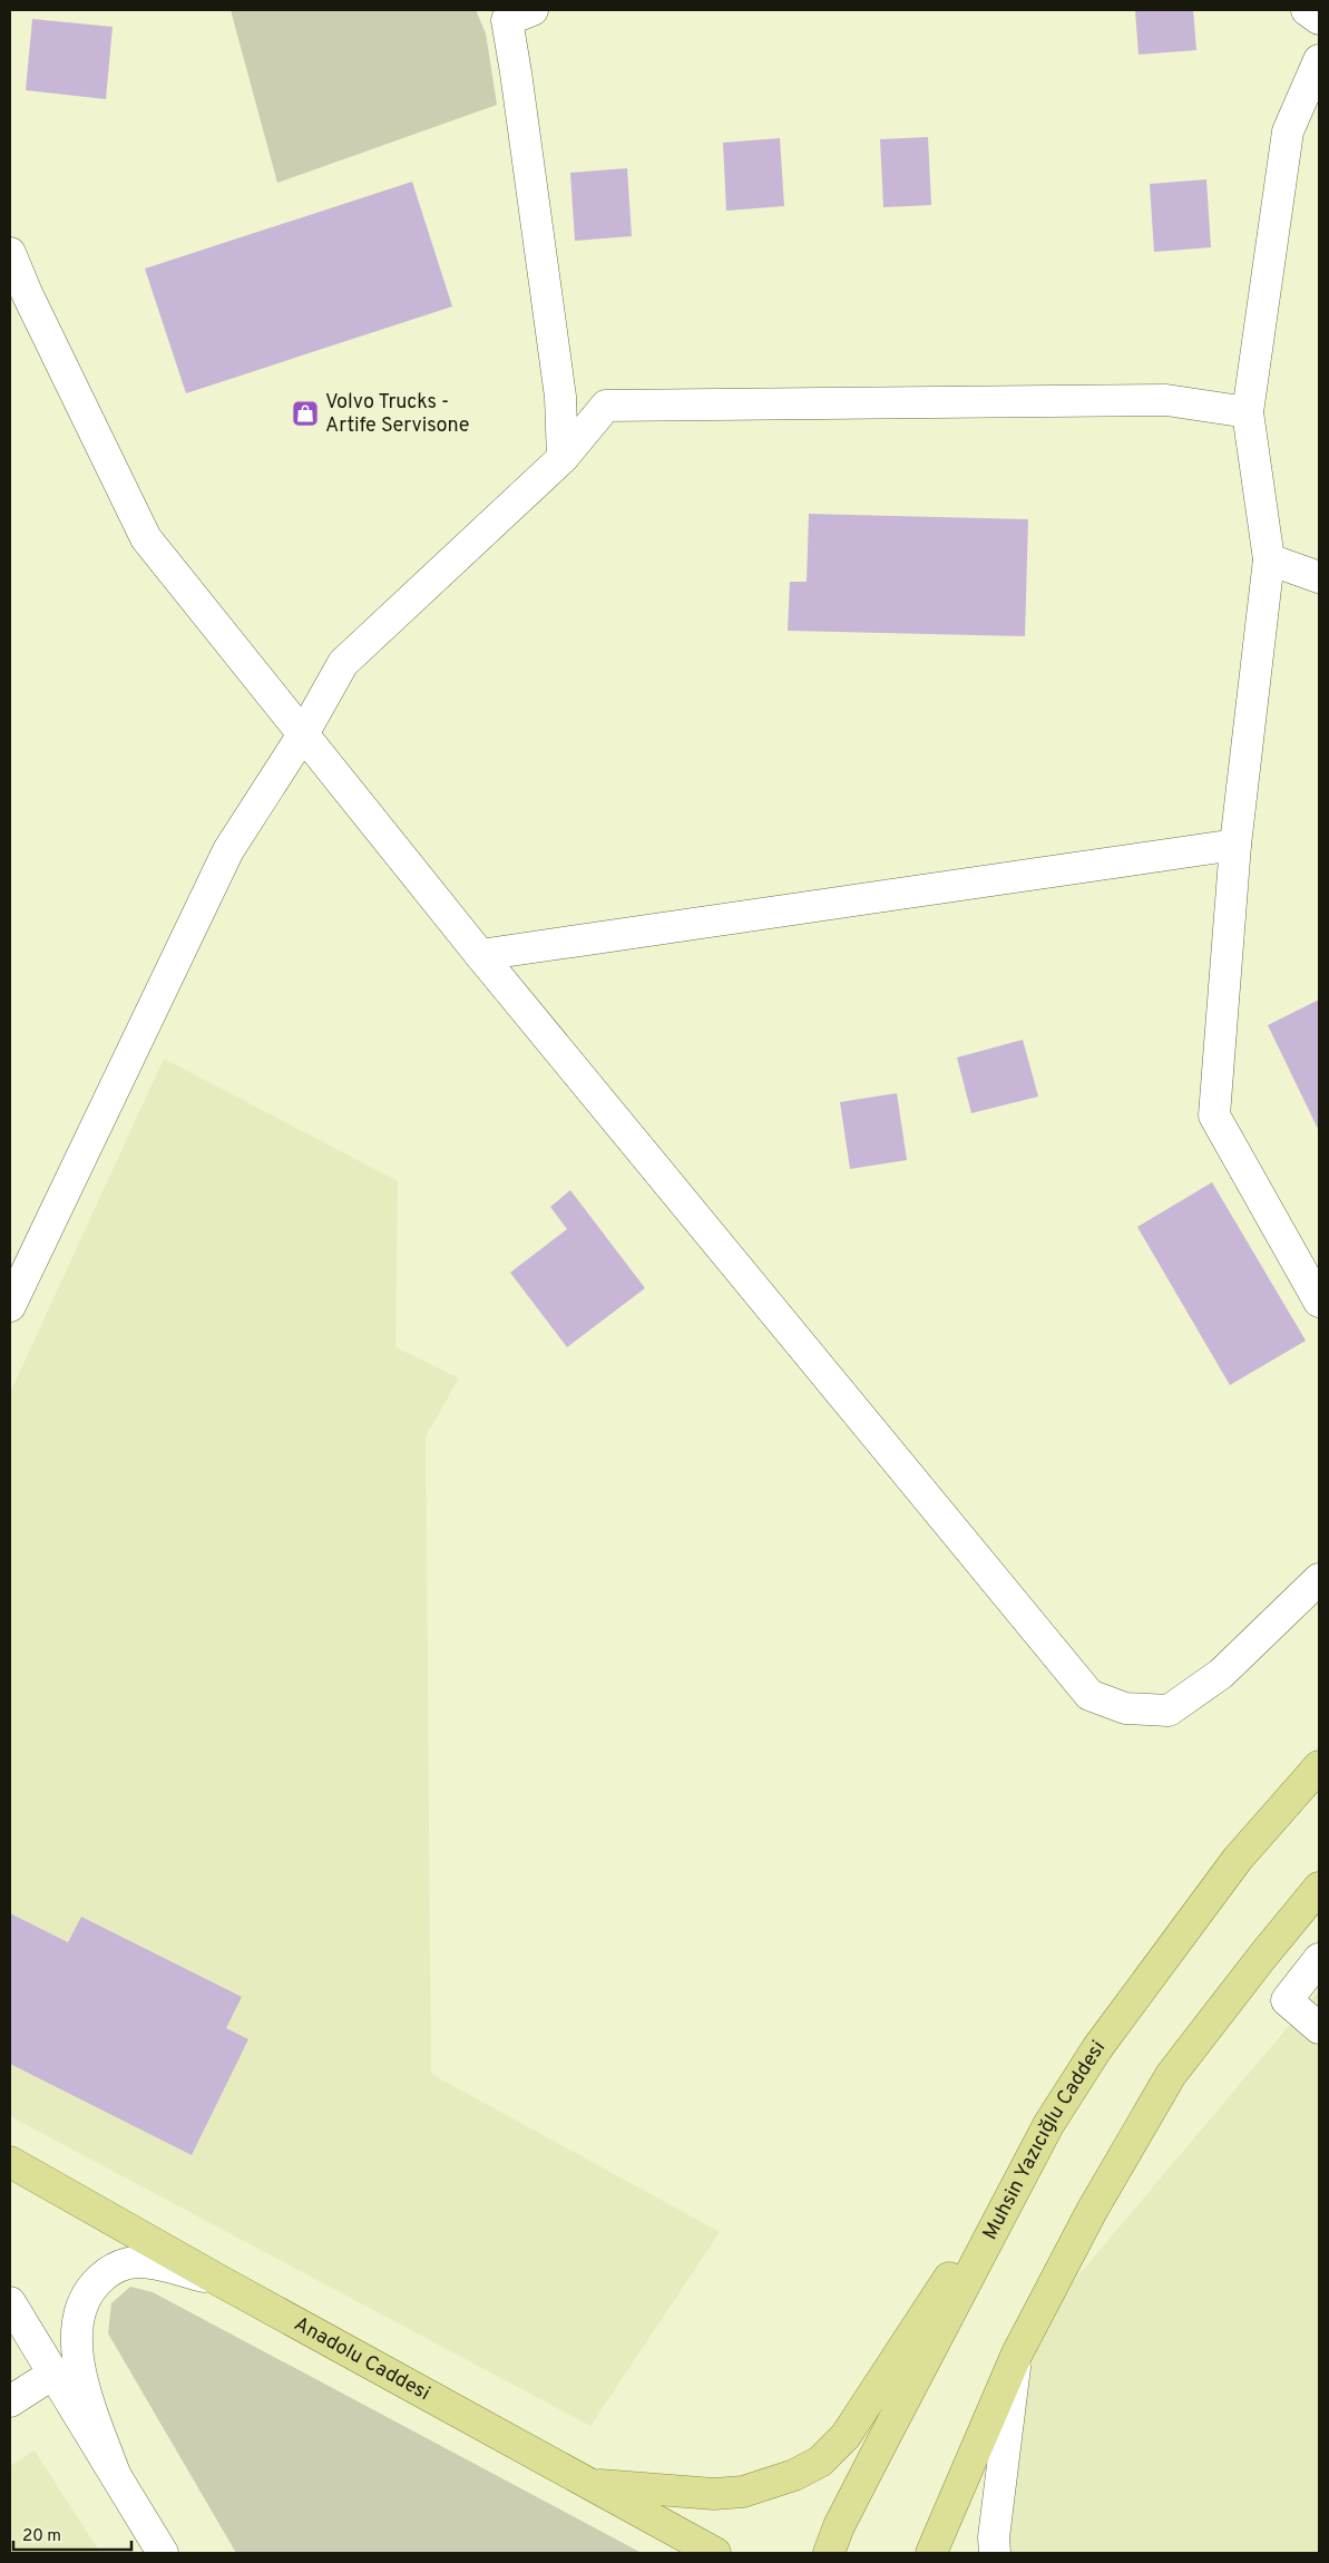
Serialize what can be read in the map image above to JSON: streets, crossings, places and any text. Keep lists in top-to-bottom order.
{
  "streets": {
    "main road": ["Muhsin Yazıcığlu Caddesi", "Anadolu Caddesi"]
  },
  "places": {
    "shop": ["Volvo Trucks - Artife Servisone"]
  },
  "scale_bar": "20 m"
}
